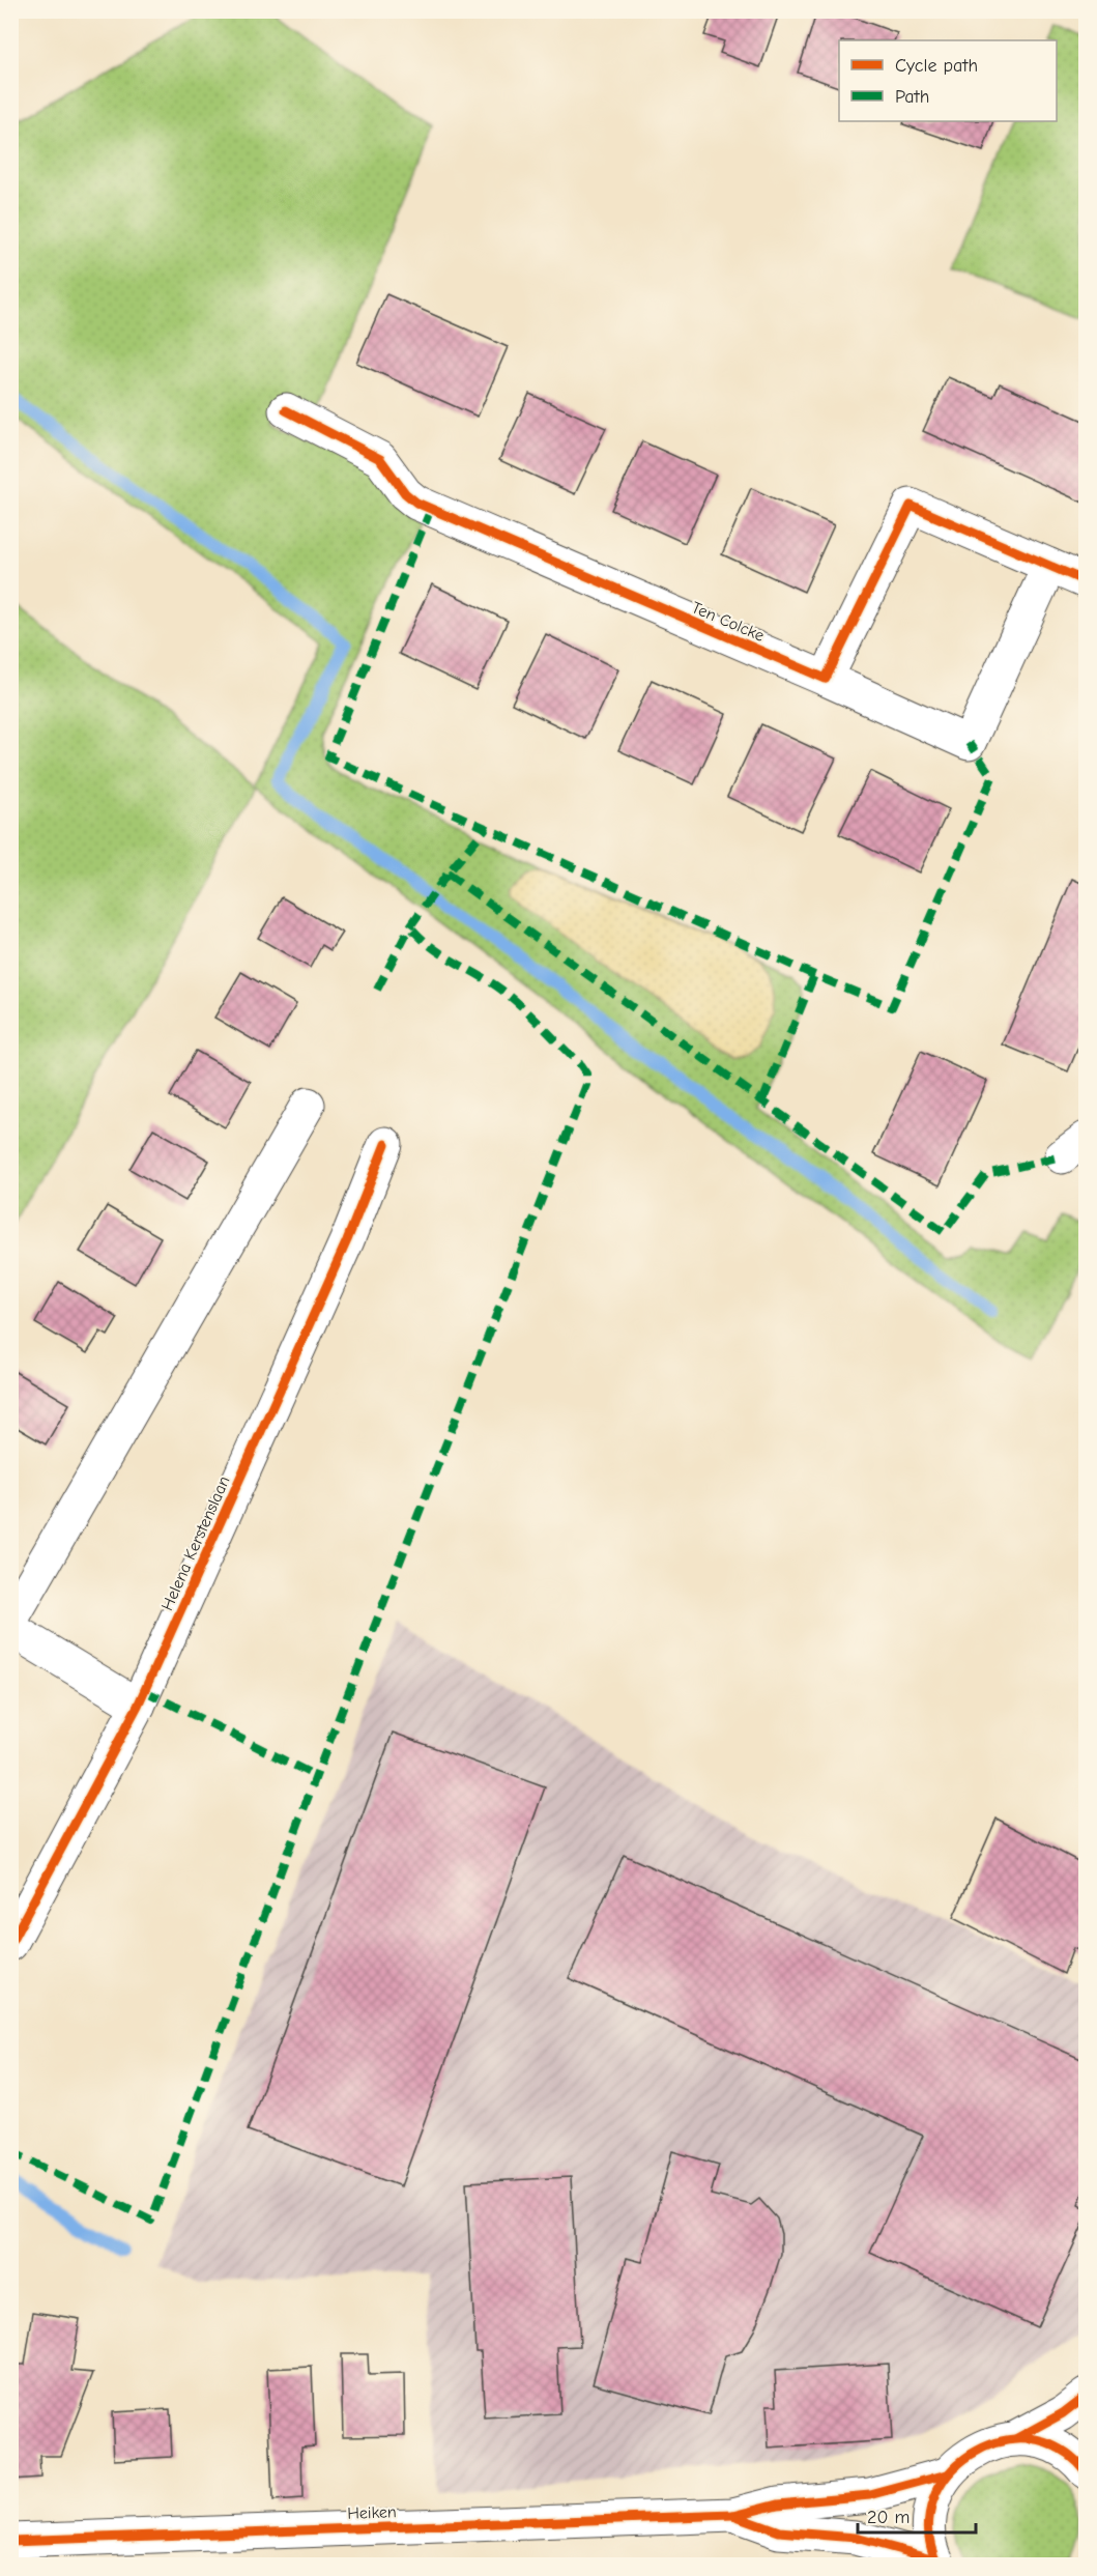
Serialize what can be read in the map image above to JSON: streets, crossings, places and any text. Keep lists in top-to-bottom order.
{
  "streets": {
    "street": ["Ten Colcke", "Helena Kerstenslaan", "Heiken"]
  },
  "legend": ["Cycle path", "Path"],
  "scale_bar": "20 m"
}
